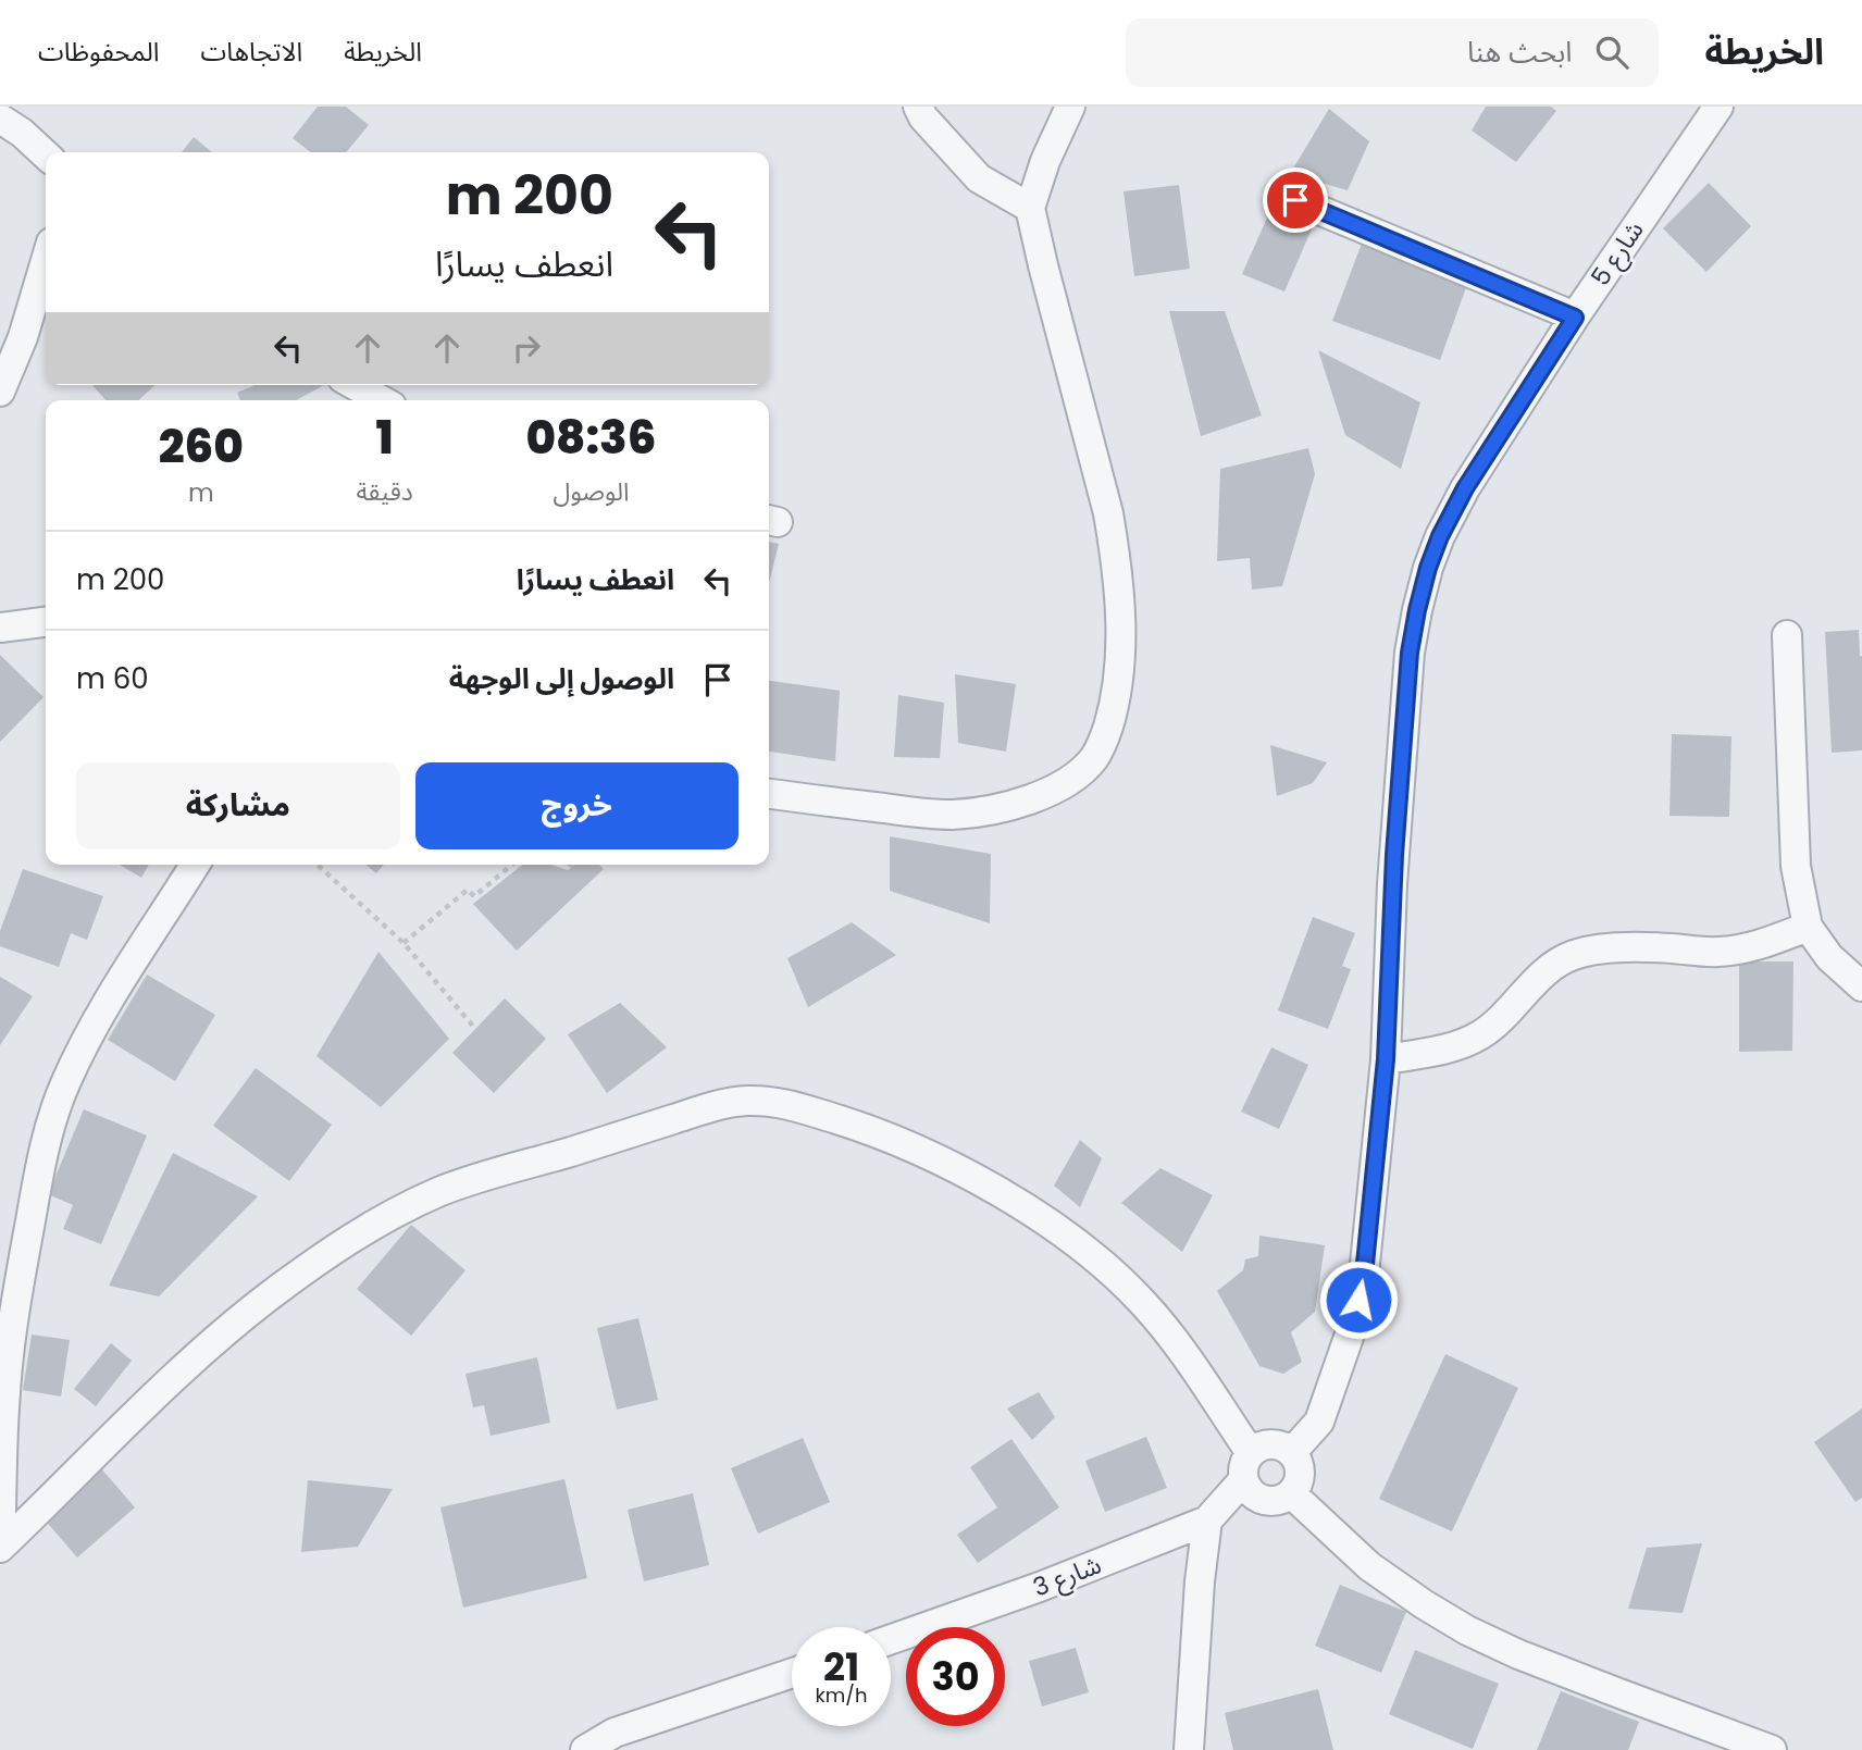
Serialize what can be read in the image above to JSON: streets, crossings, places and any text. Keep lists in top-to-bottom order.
{
  "streets": {
    "street": ["شارع 5", "شارع 3"]
  },
  "crossings": [
    ["شارع 5", "شارع 3"]
  ],
  "page": {
    "header": "الخريطة",
    "search": "ابحث هنا",
    "nav": ["الخريطة", "الاتجاهات", "المحفوظات"],
    "turn": ["200 m", "انعطف يسارًا"],
    "eta": [
      "08:36",
      "الوصول",
      "1",
      "دقيقة",
      "260",
      "m"
    ],
    "list": [
      {
        "name": "انعطف يسارًا",
        "value": "200 m"
      },
      {
        "name": "الوصول إلى الوجهة",
        "value": "60 m"
      }
    ],
    "buttons": ["خروج", "مشاركة"],
    "speed": "21 km/h",
    "limit": "30"
  }
}
